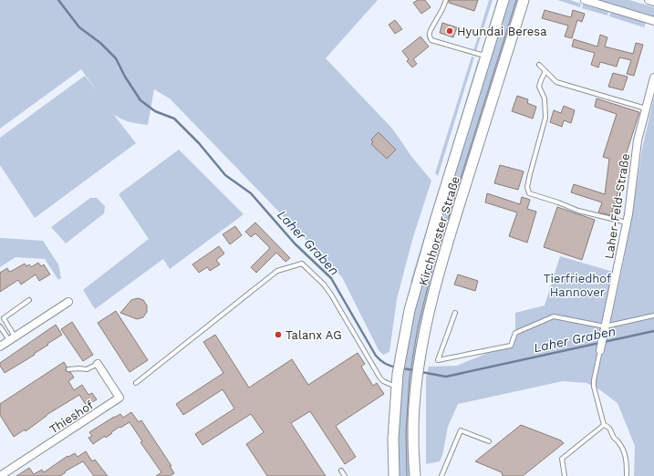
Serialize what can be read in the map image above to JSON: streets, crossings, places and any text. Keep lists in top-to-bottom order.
{
  "streets": {
    "main road": ["Kirchhorster Straße"],
    "street": ["Laher-Feld-Straße", "Thieshof"]
  },
  "water": ["Laher Graben"],
  "parks": ["Tierfriedhof Hannover"],
  "places": ["Hyundai Beresa", "Talanx AG"]
}
